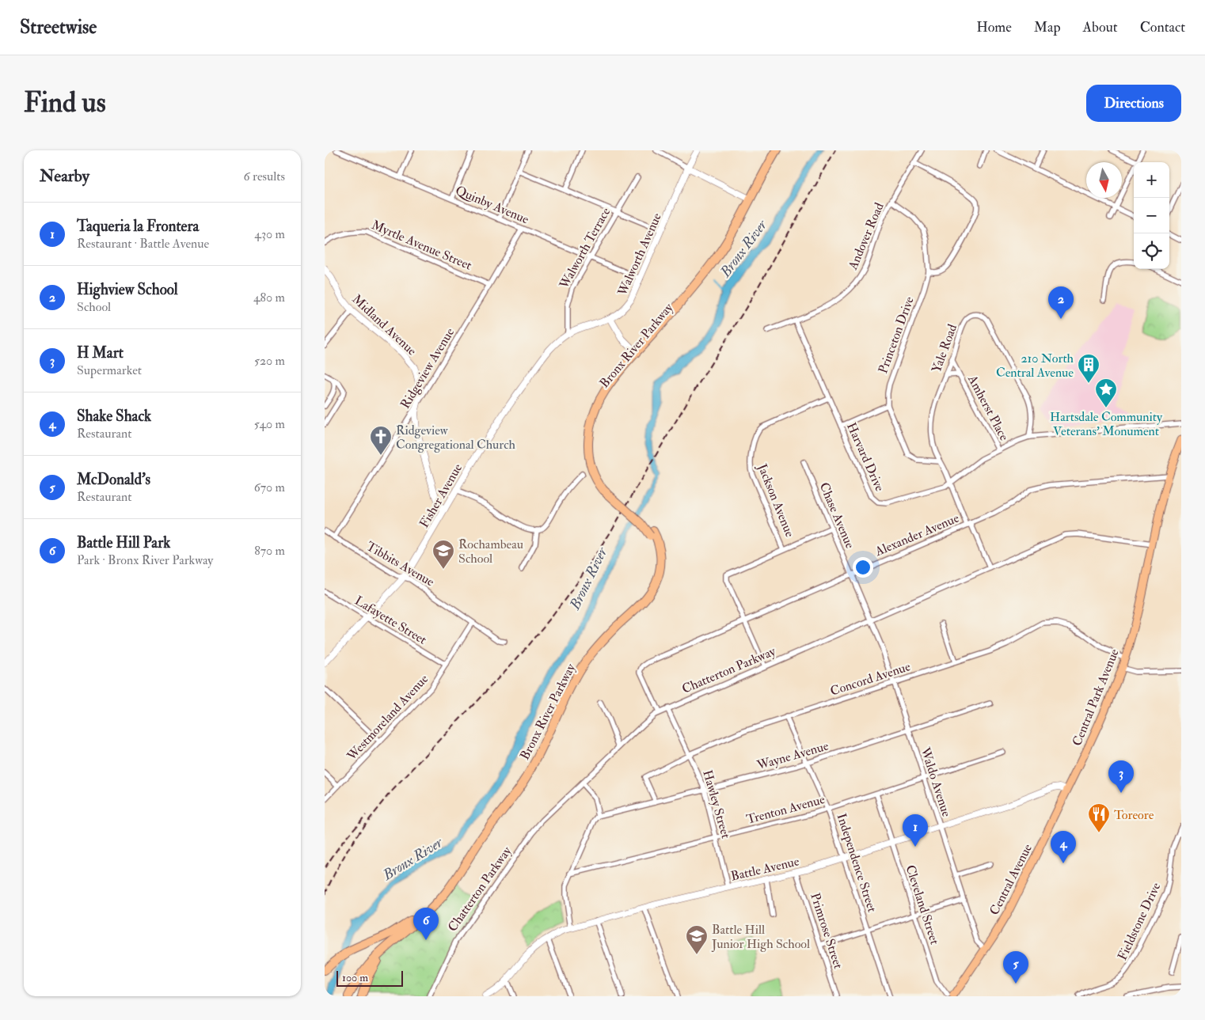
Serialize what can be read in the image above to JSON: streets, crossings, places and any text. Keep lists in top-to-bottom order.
{
  "streets": {
    "highway": ["Bronx River Parkway"],
    "main road": ["Central Park Avenue", "Central Avenue"],
    "street": [
      "Quinby Avenue",
      "Andover Road",
      "Myrtle Avenue Street",
      "Walworth Terrace",
      "Walworth Avenue",
      "Midland Avenue",
      "Princeton Drive",
      "Yale Road",
      "Ridgeview Avenue",
      "Amherst Place",
      "Harvard Drive",
      "Fisher Avenue",
      "Jackson Avenue",
      "Chase Avenue",
      "Alexander Avenue",
      "Tibbits Avenue",
      "Lafayette Street",
      "Chatterton Parkway",
      "Concord Avenue",
      "Westmoreland Avenue",
      "Wayne Avenue",
      "Waldo Avenue",
      "Hawley Street",
      "Trenton Avenue",
      "Independence Street",
      "Battle Avenue",
      "Cleveland Street",
      "Fieldstone Drive",
      "Primrose Street"
    ]
  },
  "crossings": [
    ["Quinby Avenue", "Walworth Terrace"],
    ["Quinby Avenue", "Walworth Avenue"],
    ["Quinby Avenue", "Ridgeview Avenue"],
    ["Andover Road", "Princeton Drive"],
    ["Andover Road", "Harvard Drive"],
    ["Myrtle Avenue Street", "Ridgeview Avenue"],
    ["Walworth Terrace", "Walworth Avenue"],
    ["Walworth Terrace", "Fisher Avenue"],
    ["Walworth Avenue", "Fisher Avenue"],
    ["Midland Avenue", "Ridgeview Avenue"],
    ["Midland Avenue", "Fisher Avenue"],
    ["Princeton Drive", "Yale Road"],
    ["Yale Road", "Amherst Place"],
    ["Yale Road", "Harvard Drive"],
    ["Yale Road", "Alexander Avenue"],
    ["Yale Road", "Chatterton Parkway"],
    ["Ridgeview Avenue", "Tibbits Avenue"],
    ["Amherst Place", "Harvard Drive"],
    ["Harvard Drive", "Jackson Avenue"],
    ["Fisher Avenue", "Tibbits Avenue"],
    ["Fisher Avenue", "Lafayette Street"],
    ["Chase Avenue", "Alexander Avenue"],
    ["Chase Avenue", "Chatterton Parkway"],
    ["Chase Avenue", "Waldo Avenue"],
    ["Alexander Avenue", "Chatterton Parkway"],
    ["Alexander Avenue", "Central Park Avenue"],
    ["Tibbits Avenue", "Westmoreland Avenue"],
    ["Lafayette Street", "Westmoreland Avenue"],
    ["Chatterton Parkway", "Central Park Avenue"],
    ["Chatterton Parkway", "Waldo Avenue"],
    ["Chatterton Parkway", "Hawley Street"],
    ["Concord Avenue", "Central Park Avenue"],
    ["Concord Avenue", "Wayne Avenue"],
    ["Concord Avenue", "Waldo Avenue"],
    ["Concord Avenue", "Hawley Street"],
    ["Concord Avenue", "Independence Street"],
    ["Central Park Avenue", "Central Avenue"],
    ["Wayne Avenue", "Waldo Avenue"],
    ["Wayne Avenue", "Hawley Street"],
    ["Wayne Avenue", "Independence Street"],
    ["Waldo Avenue", "Trenton Avenue"],
    ["Waldo Avenue", "Battle Avenue"],
    ["Waldo Avenue", "Central Avenue"],
    ["Hawley Street", "Trenton Avenue"],
    ["Hawley Street", "Battle Avenue"],
    ["Trenton Avenue", "Independence Street"],
    ["Trenton Avenue", "Cleveland Street"],
    ["Independence Street", "Battle Avenue"],
    ["Battle Avenue", "Central Avenue"],
    ["Battle Avenue", "Cleveland Street"],
    ["Battle Avenue", "Primrose Street"]
  ],
  "water": ["Bronx River"],
  "places": {
    "building": ["210 North Central Avenue"],
    "place": ["Hartsdale Community Veterans' Monument"],
    "church": ["Ridgeview Congregational Church"],
    "school or university": ["Rochambeau School", "Battle Hill Junior High School"],
    "restaurant": ["Toreore"]
  },
  "scale_bar": "100 m",
  "north": "bottom",
  "page": {
    "header": "Streetwise",
    "nav": [
      "Home",
      "Map",
      "About",
      "Contact"
    ],
    "buttons": "Directions",
    "title": "Find us",
    "heading": ["Nearby", "6 results"],
    "map_buttons": ["+", "−"],
    "list": [
      {
        "mark": "1",
        "name": "Taqueria la Frontera",
        "note": "Restaurant · Battle Avenue",
        "value": "430 m"
      },
      {
        "mark": "2",
        "name": "Highview School",
        "note": "School",
        "value": "480 m"
      },
      {
        "mark": "3",
        "name": "H Mart",
        "note": "Supermarket",
        "value": "520 m"
      },
      {
        "mark": "4",
        "name": "Shake Shack",
        "note": "Restaurant",
        "value": "540 m"
      },
      {
        "mark": "5",
        "name": "McDonald's",
        "note": "Restaurant",
        "value": "670 m"
      },
      {
        "mark": "6",
        "name": "Battle Hill Park",
        "note": "Park · Bronx River Parkway",
        "value": "870 m"
      }
    ],
    "pins": [
      "2",
      "3",
      "1",
      "4",
      "6",
      "5"
    ],
    "scale": "100 m"
  }
}
